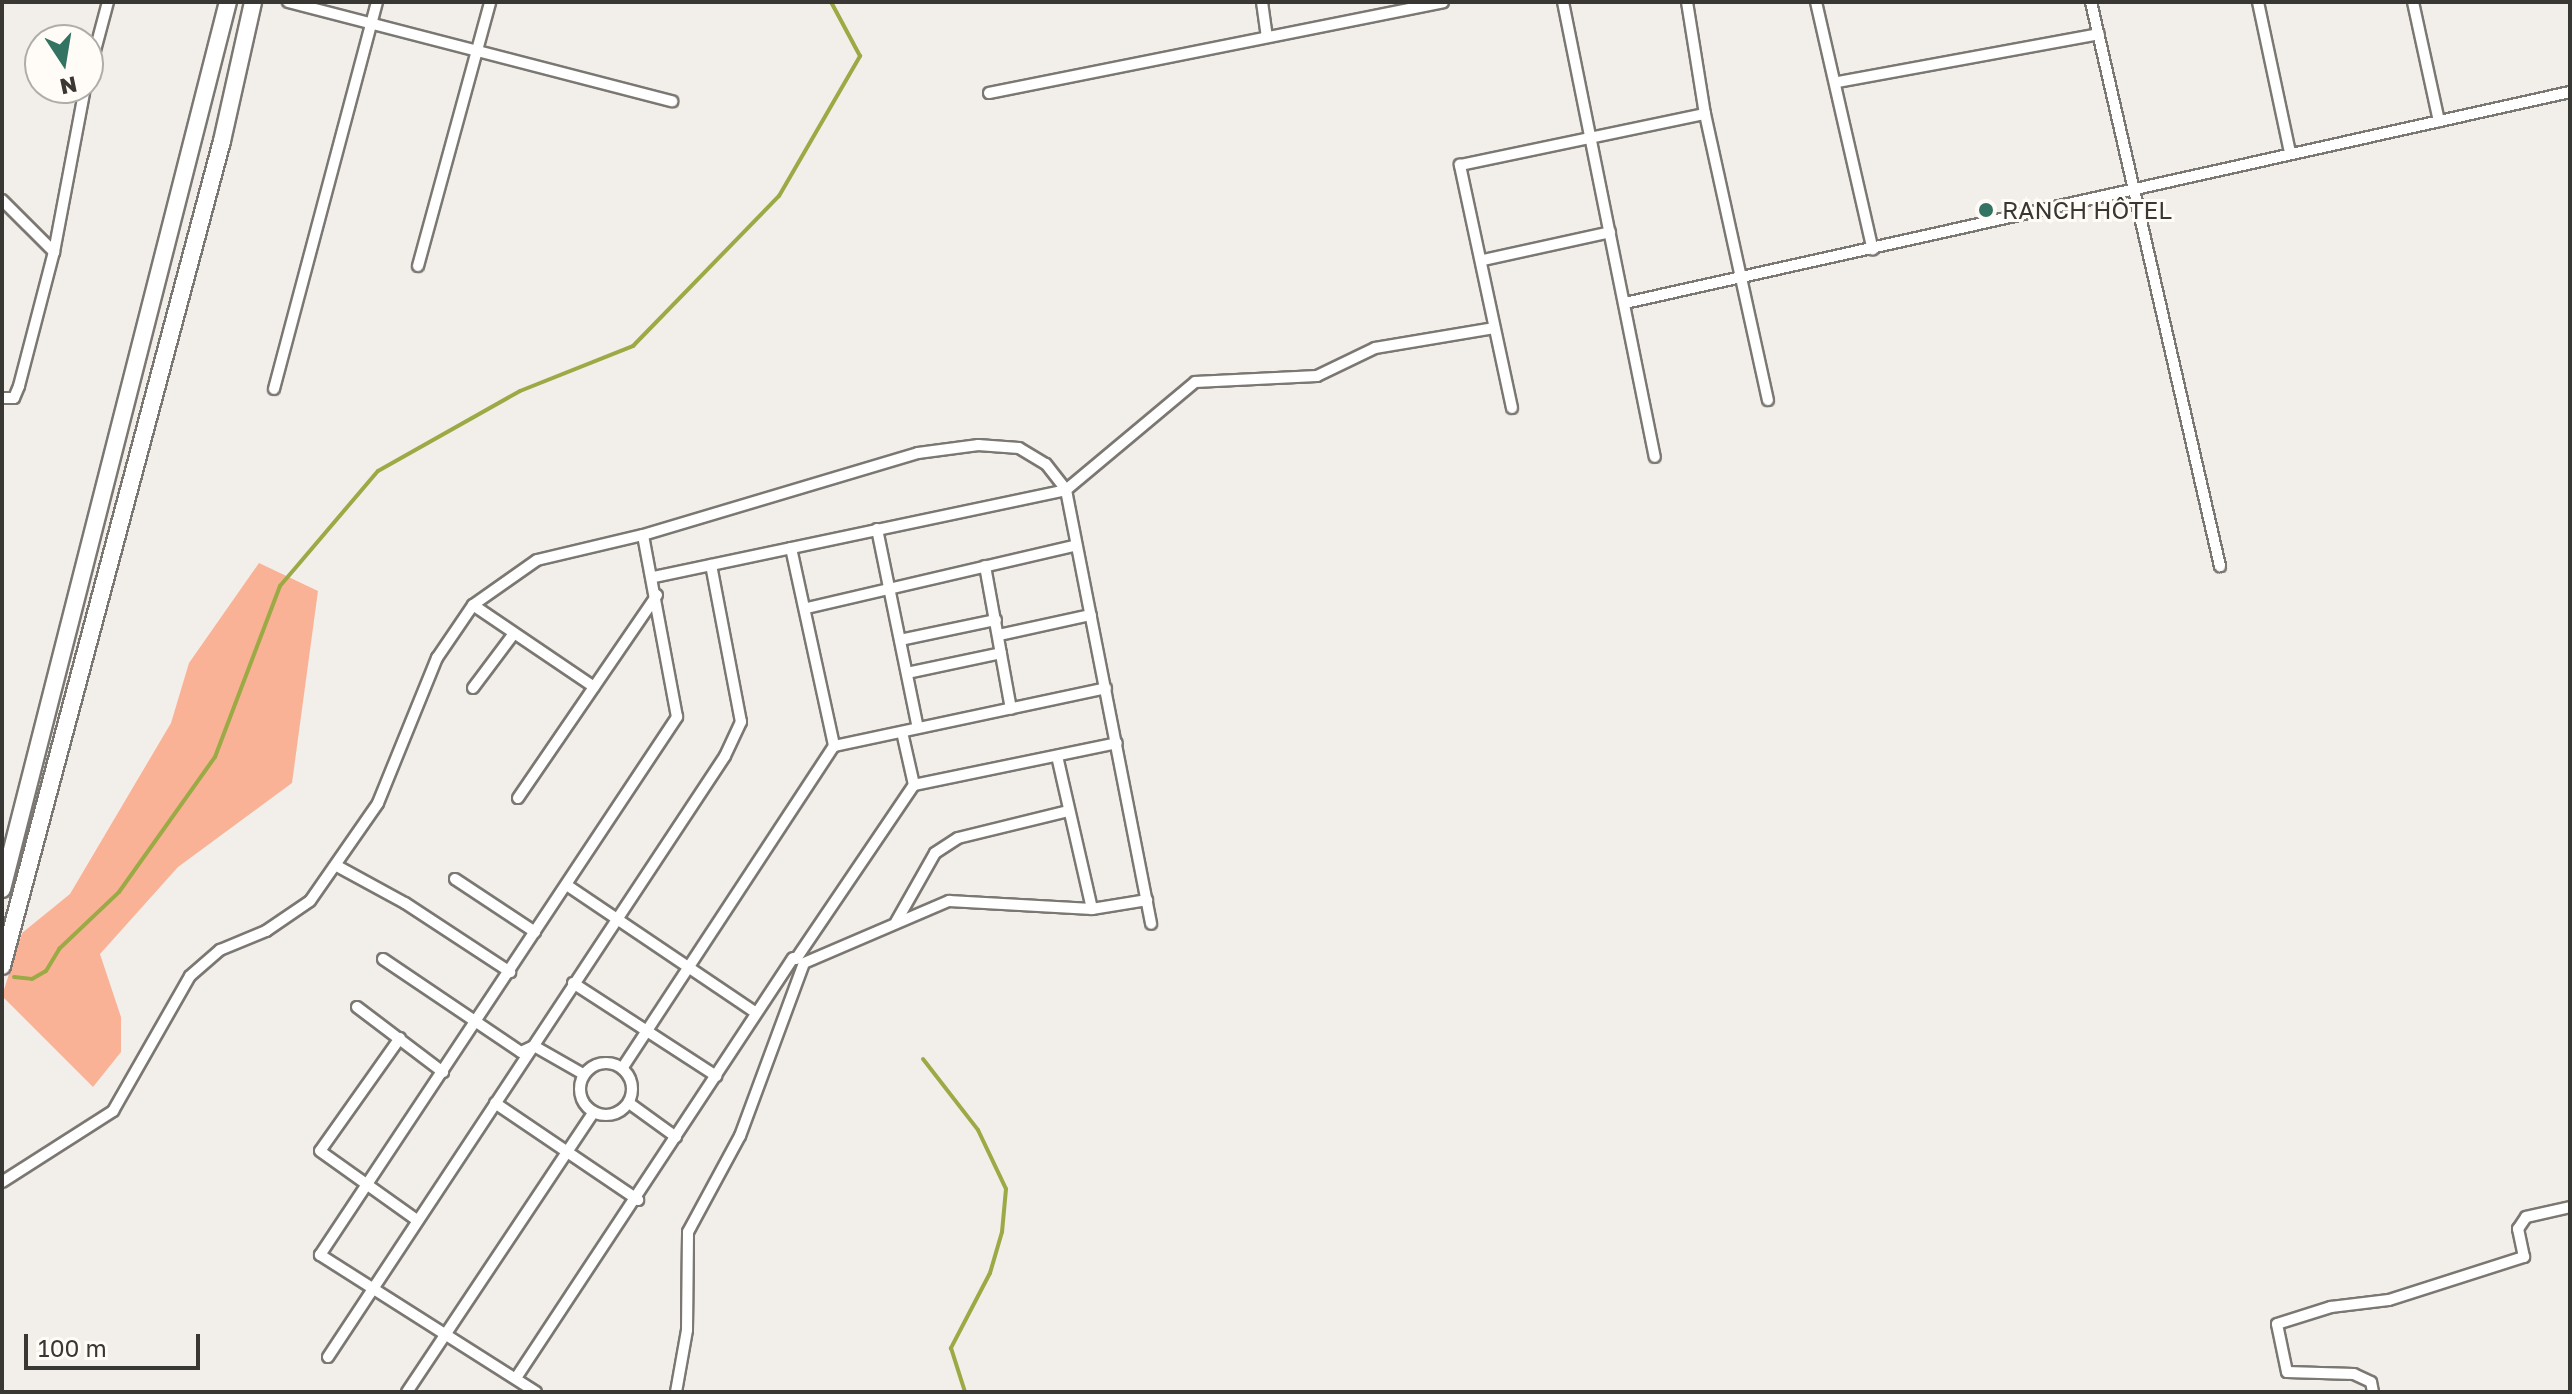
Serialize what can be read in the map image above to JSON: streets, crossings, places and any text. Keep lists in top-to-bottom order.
{
  "places": ["RANCH HÔTEL"],
  "scale_bar": "100 m",
  "north": "bottom"
}
